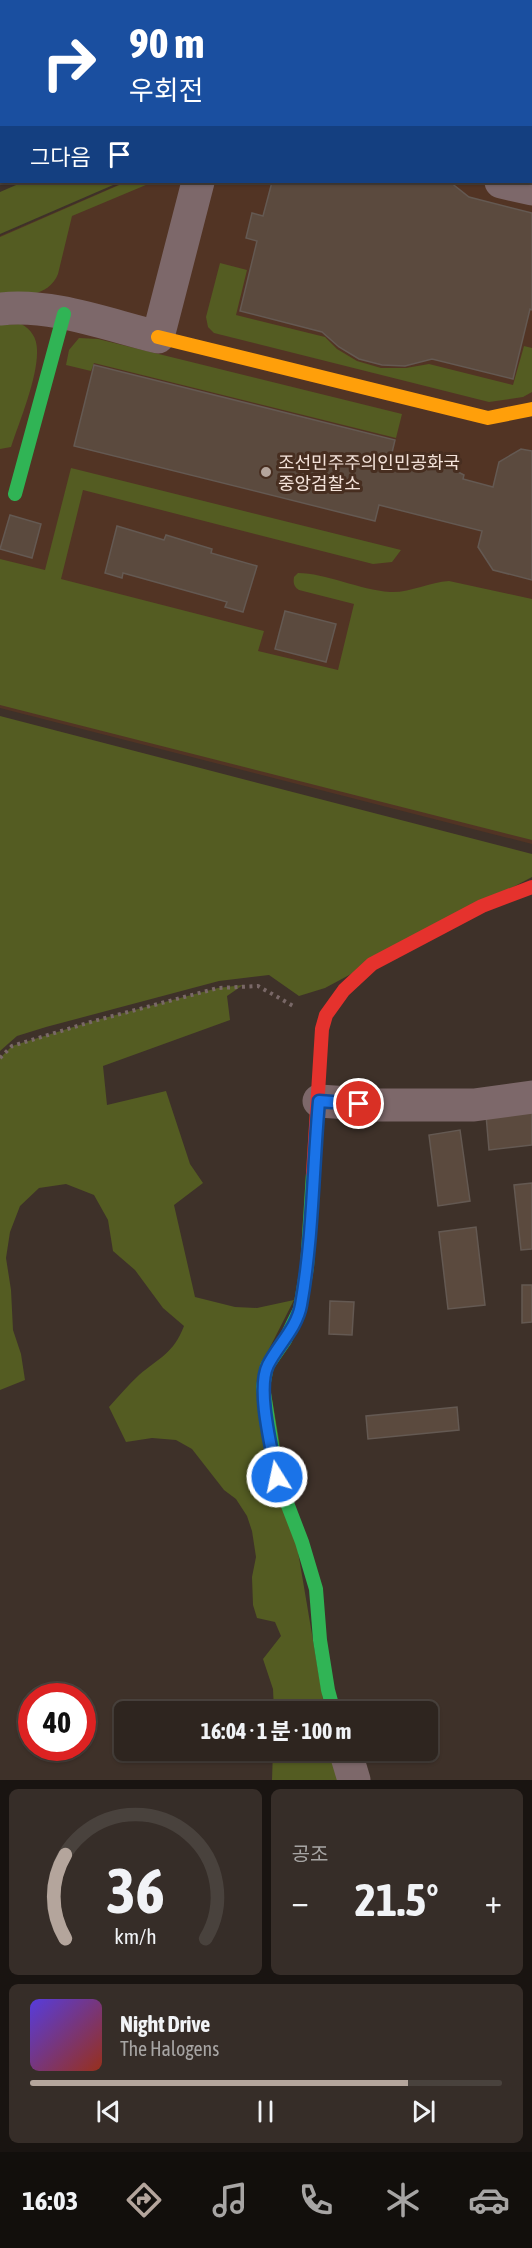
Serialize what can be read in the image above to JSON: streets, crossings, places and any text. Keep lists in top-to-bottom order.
{
  "places": ["조선민주주의인민공화국 중앙검찰소"],
  "page": {
    "turn": ["90 m", "우회전"],
    "then": "그다음",
    "limit": "40",
    "trip": "16:04 · 1 분 · 100 m",
    "tile": "공조",
    "heat": ["−", "21.5°", "+"],
    "song": ["Night Drive", "The Halogens"],
    "tabs": "16:03",
    "gauge": ["36", "km/h"]
  }
}
